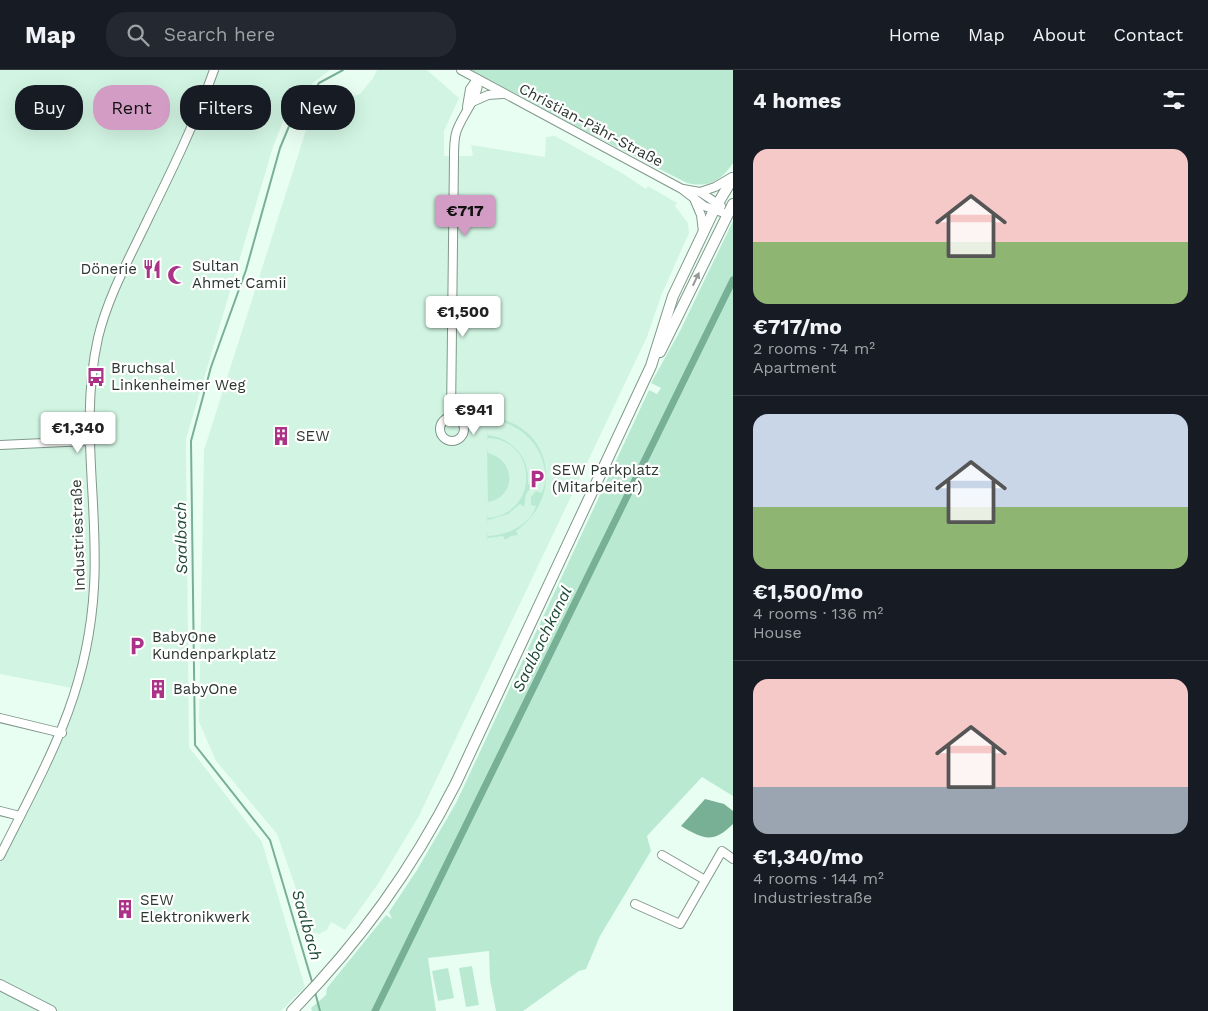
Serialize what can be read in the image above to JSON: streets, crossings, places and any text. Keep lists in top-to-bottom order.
{
  "streets": {
    "street": ["Christian-Pähr-Straße", "Industriestraße"]
  },
  "water": ["Saalbach", "Saalbachkanal"],
  "places": {
    "restaurant": ["Dönerie"],
    "mosque": ["Sultan Ahmet Camii"],
    "bus stop": ["Bruchsal Linkenheimer Weg"],
    "building": ["SEW", "BabyOne", "SEW Elektronikwerk"],
    "parking": ["SEW Parkplatz (Mitarbeiter)", "BabyOne Kundenparkplatz"]
  },
  "page": {
    "header": "Map",
    "search": "Search here",
    "nav": [
      "Home",
      "Map",
      "About",
      "Contact"
    ],
    "heading": "4 homes",
    "chip": [
      "Buy",
      "Rent",
      "Filters",
      "New"
    ],
    "list": [
      {
        "name": "€717/mo",
        "note": "2 rooms · 74 m² · Apartment"
      },
      {
        "name": "€1,500/mo",
        "note": "4 rooms · 136 m² · House"
      },
      {
        "name": "€1,340/mo",
        "note": "4 rooms · 144 m² · Industriestraße"
      }
    ],
    "price": [
      "€717",
      "€1,500",
      "€941",
      "€1,340"
    ]
  }
}
